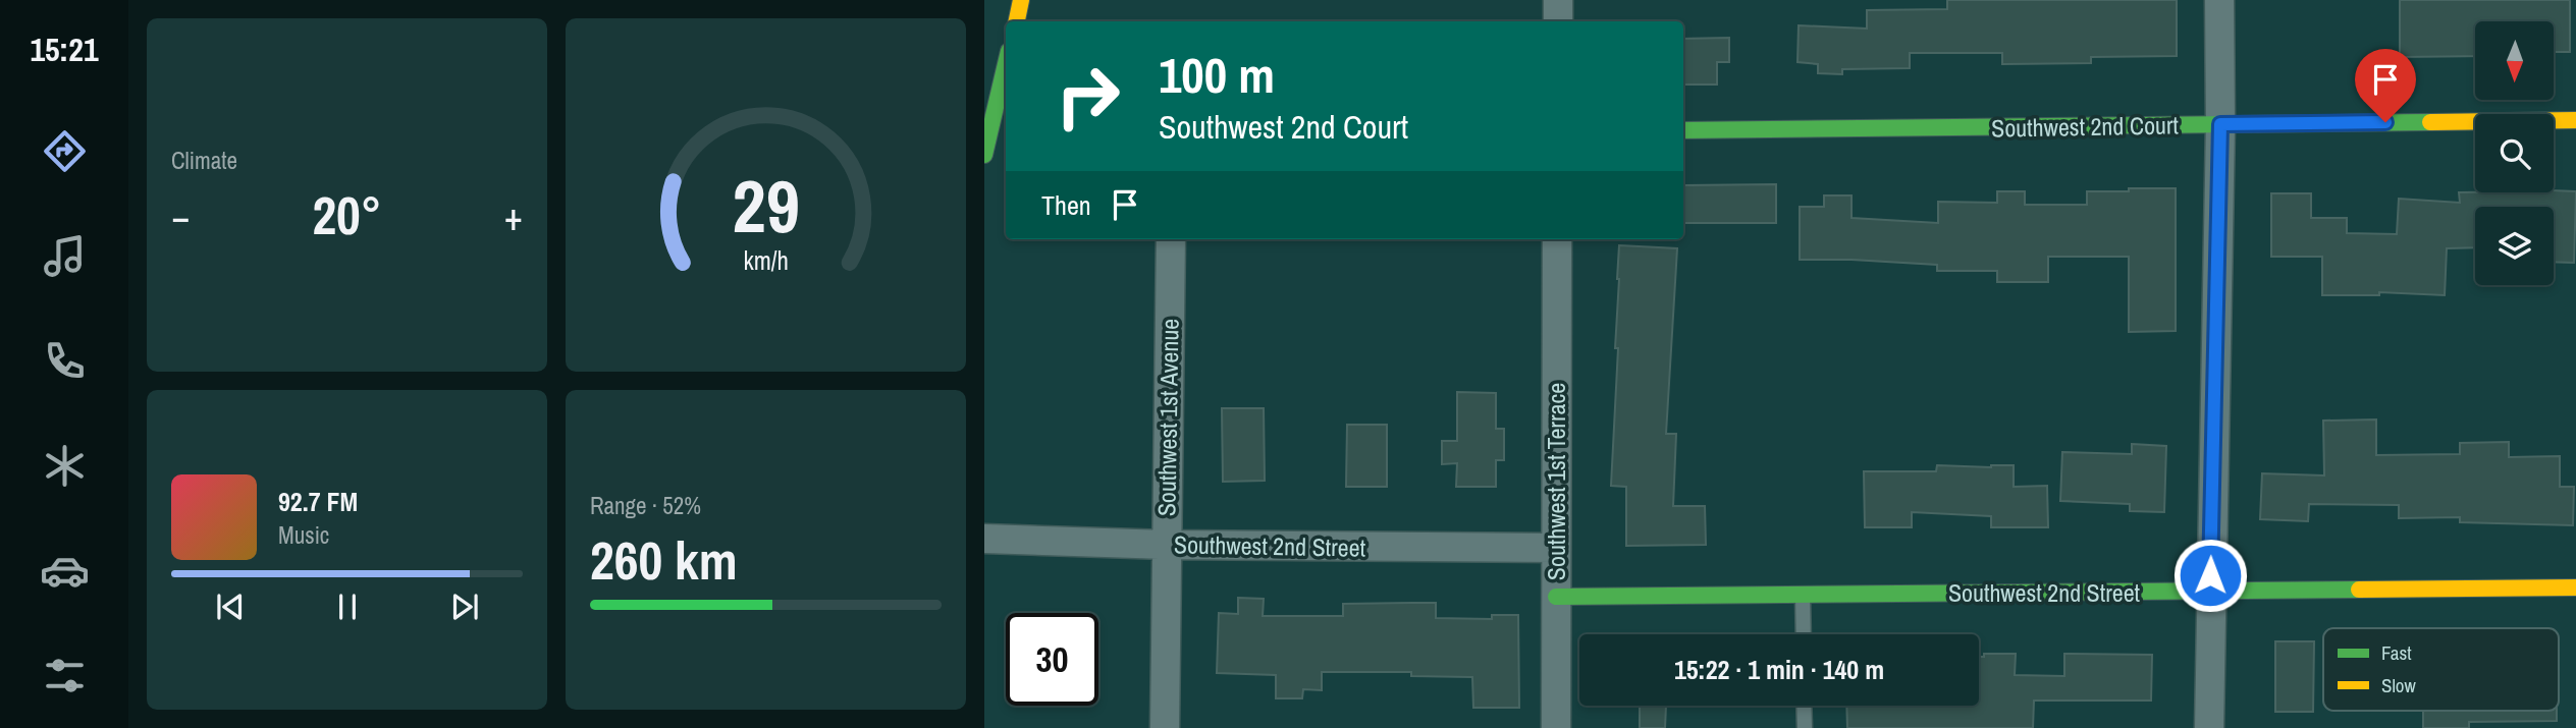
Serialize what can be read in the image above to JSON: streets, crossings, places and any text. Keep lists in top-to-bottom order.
{
  "streets": {
    "street": [
      "Southwest 2nd Court",
      "Southwest 1st Avenue",
      "Southwest 1st Terrace",
      "Southwest 2nd Street"
    ]
  },
  "crossings": [
    ["Southwest 1st Avenue", "Southwest 2nd Street"],
    ["Southwest 1st Terrace", "Southwest 2nd Street"]
  ],
  "legend": ["Fast", "Slow"],
  "north": "bottom",
  "page": {
    "tabs": "15:21",
    "tile": [
      "Climate",
      ["Range · 52%", "260 km"]
    ],
    "turn": ["100 m", "Southwest 2nd Court"],
    "then": "Then",
    "heat": ["−", "20°", "+"],
    "song": ["92.7 FM", "Music"],
    "limit": "30",
    "trip": "15:22 · 1 min · 140 m",
    "gauge": ["29", "km/h"]
  }
}
